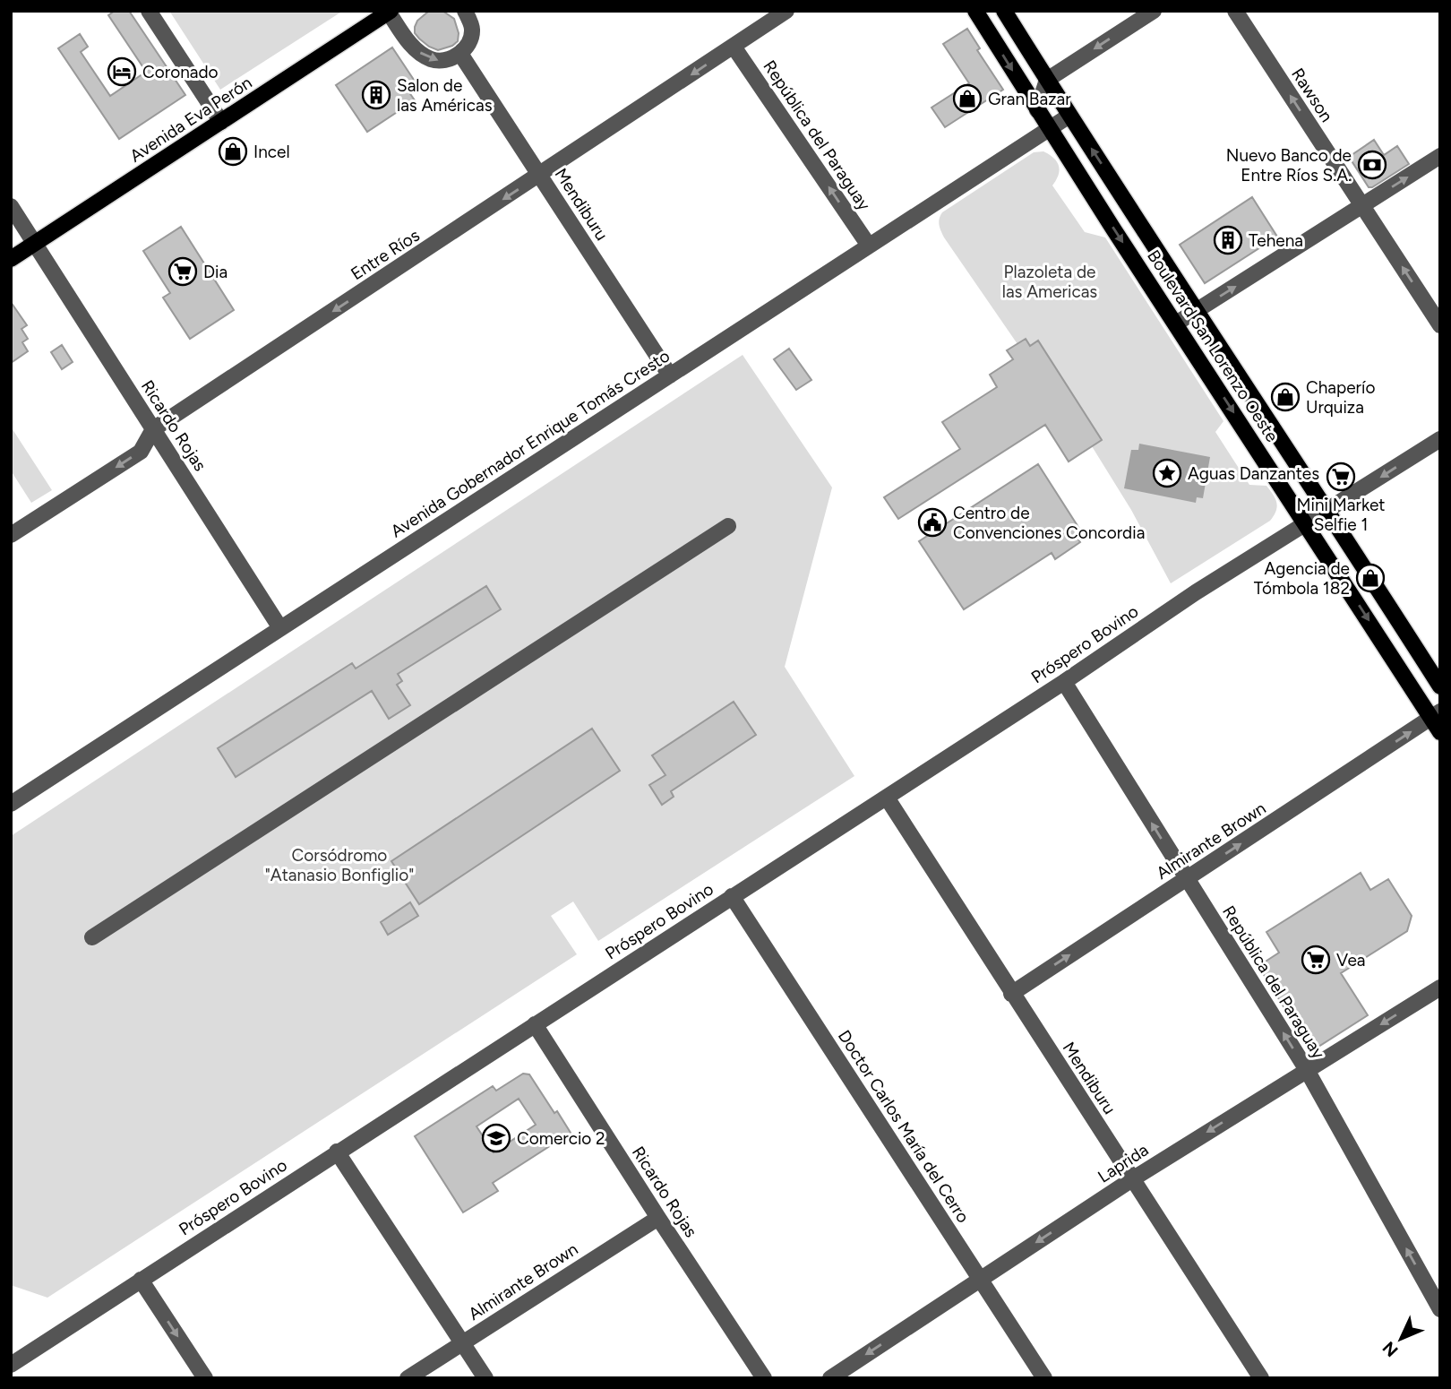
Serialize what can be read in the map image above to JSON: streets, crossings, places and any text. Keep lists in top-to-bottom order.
{
  "streets": {
    "main road": ["Avenida Eva Perón", "Boulevard San Lorenzo Oeste"],
    "street": [
      "Rawson",
      "República del Paraguay",
      "Mendiburu",
      "Entre Ríos",
      "Ricardo Rojas",
      "Avenida Gobernador Enrique Tomás Cresto",
      "Próspero Bovino",
      "Almirante Brown",
      "Doctor Carlos María del Cerro",
      "Laprida"
    ]
  },
  "crossings": [
    ["Avenida Eva Perón", "Ricardo Rojas"],
    ["República del Paraguay", "Entre Ríos"],
    ["República del Paraguay", "Avenida Gobernador Enrique Tomás Cresto"],
    ["República del Paraguay", "Próspero Bovino"],
    ["República del Paraguay", "Almirante Brown"],
    ["República del Paraguay", "Laprida"],
    ["Mendiburu", "Entre Ríos"],
    ["Mendiburu", "Avenida Gobernador Enrique Tomás Cresto"],
    ["Mendiburu", "Próspero Bovino"],
    ["Mendiburu", "Almirante Brown"],
    ["Mendiburu", "Laprida"],
    ["Entre Ríos", "Ricardo Rojas"],
    ["Boulevard San Lorenzo Oeste", "Avenida Gobernador Enrique Tomás Cresto"],
    ["Boulevard San Lorenzo Oeste", "Próspero Bovino"],
    ["Boulevard San Lorenzo Oeste", "Almirante Brown"],
    ["Ricardo Rojas", "Avenida Gobernador Enrique Tomás Cresto"],
    ["Ricardo Rojas", "Próspero Bovino"],
    ["Ricardo Rojas", "Almirante Brown"],
    ["Próspero Bovino", "Doctor Carlos María del Cerro"],
    ["Doctor Carlos María del Cerro", "Laprida"]
  ],
  "one_way": [
    "Rawson",
    "República del Paraguay",
    "Entre Ríos",
    "Almirante Brown",
    "Laprida"
  ],
  "parks": ["Plazoleta de las Americas", "Corsódromo \"Atanasio Bonfiglio\""],
  "places": {
    "hotel": ["Coronado"],
    "building": ["Salon de las Américas", "Tehena"],
    "shop": [
      "Gran Bazar",
      "Incel",
      "Chaperío Urquiza",
      "Agencia de Tómbola 182"
    ],
    "bank": ["Nuevo Banco de Entre Ríos S.A."],
    "supermarket": ["Dia", "Mini Market Selfie 1", "Vea"],
    "place": ["Aguas Danzantes"],
    "public building": ["Centro de Convenciones Concordia"],
    "school or university": ["Comercio 2"]
  },
  "north": "bottom left"
}
